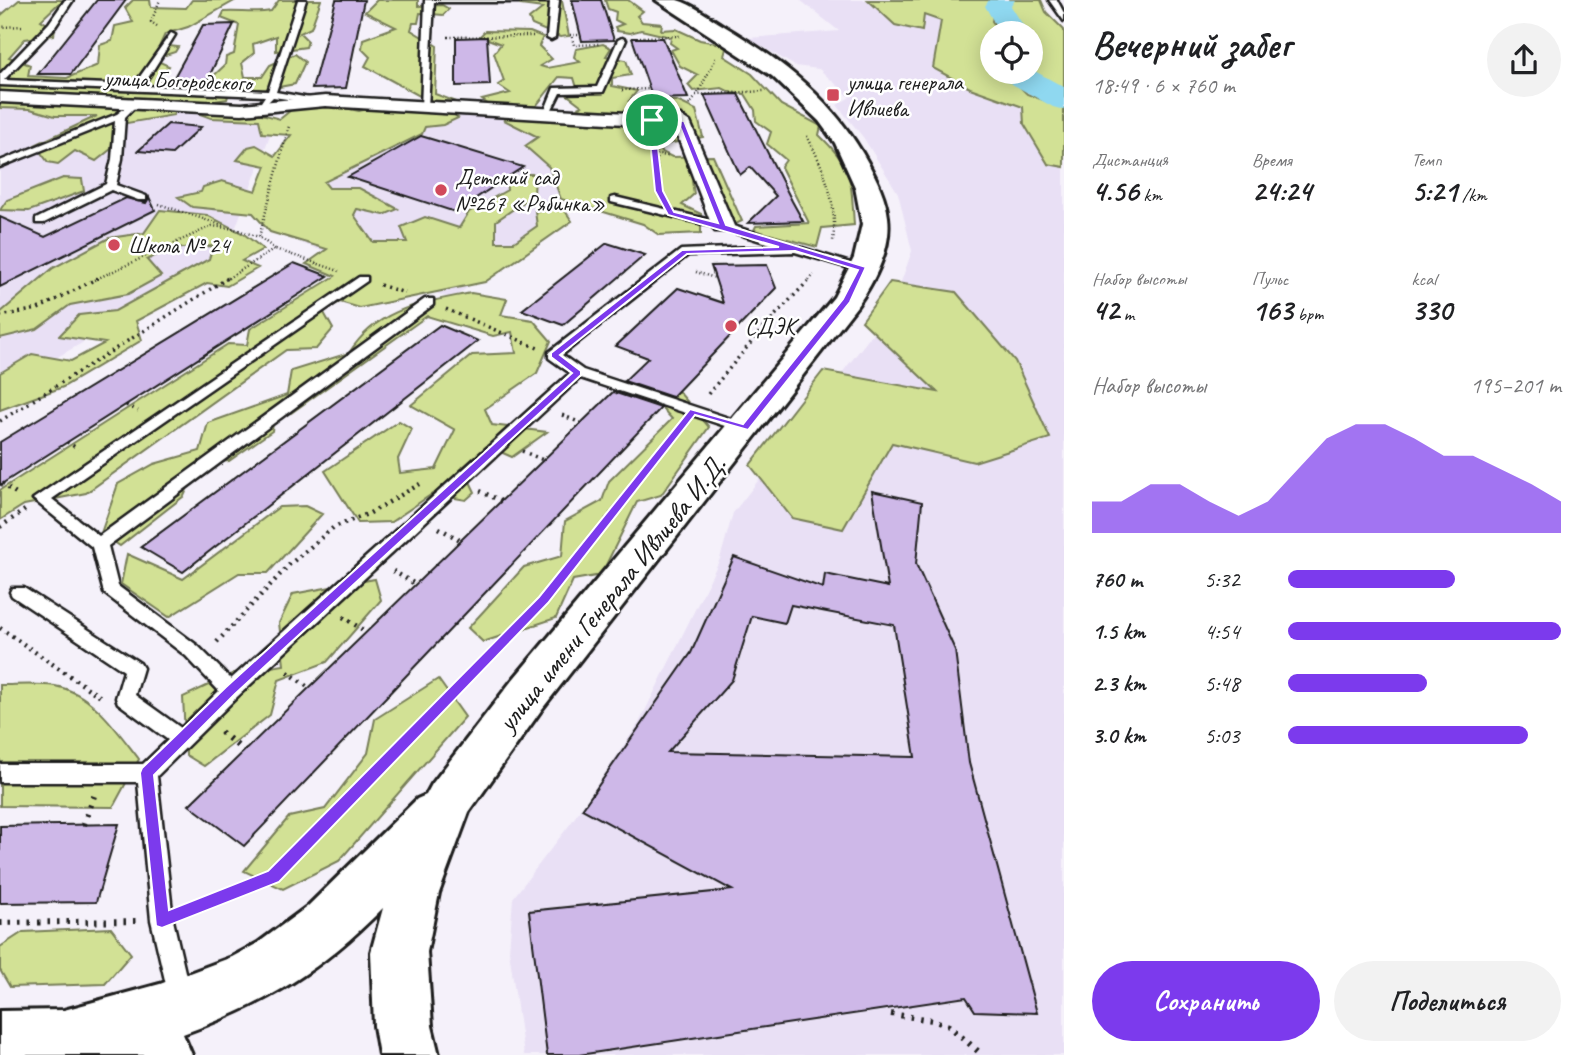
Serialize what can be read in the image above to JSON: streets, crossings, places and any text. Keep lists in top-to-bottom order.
{
  "streets": {
    "street": ["улица Богородского", "улица имени Генерала Ивлиева И.Д."]
  },
  "places": {
    "transit": ["улица генерала Ивлиева"],
    "other": ["Детский сад №267 «Рябинка»", "Школа № 24", "СДЭК"]
  },
  "page": {
    "heading": ["Вечерний забег", "18:49 · 6 × 760 m"],
    "stats": [
      ["Дистанция", "4.56 km"],
      ["Время", "24:24"],
      ["Темп", "5:21 /km"],
      ["Набор высоты", "42 m"],
      ["Пульс", "163 bpm"],
      ["kcal", "330"]
    ],
    "chart": ["Набор высоты", "195–201 m"],
    "list": [
      {
        "name": "760 m",
        "note": "5:32"
      },
      {
        "name": "1.5 km",
        "note": "4:54"
      },
      {
        "name": "2.3 km",
        "note": "5:48"
      },
      {
        "name": "3.0 km",
        "note": "5:03"
      }
    ],
    "buttons": ["Сохранить", "Поделиться"]
  }
}
